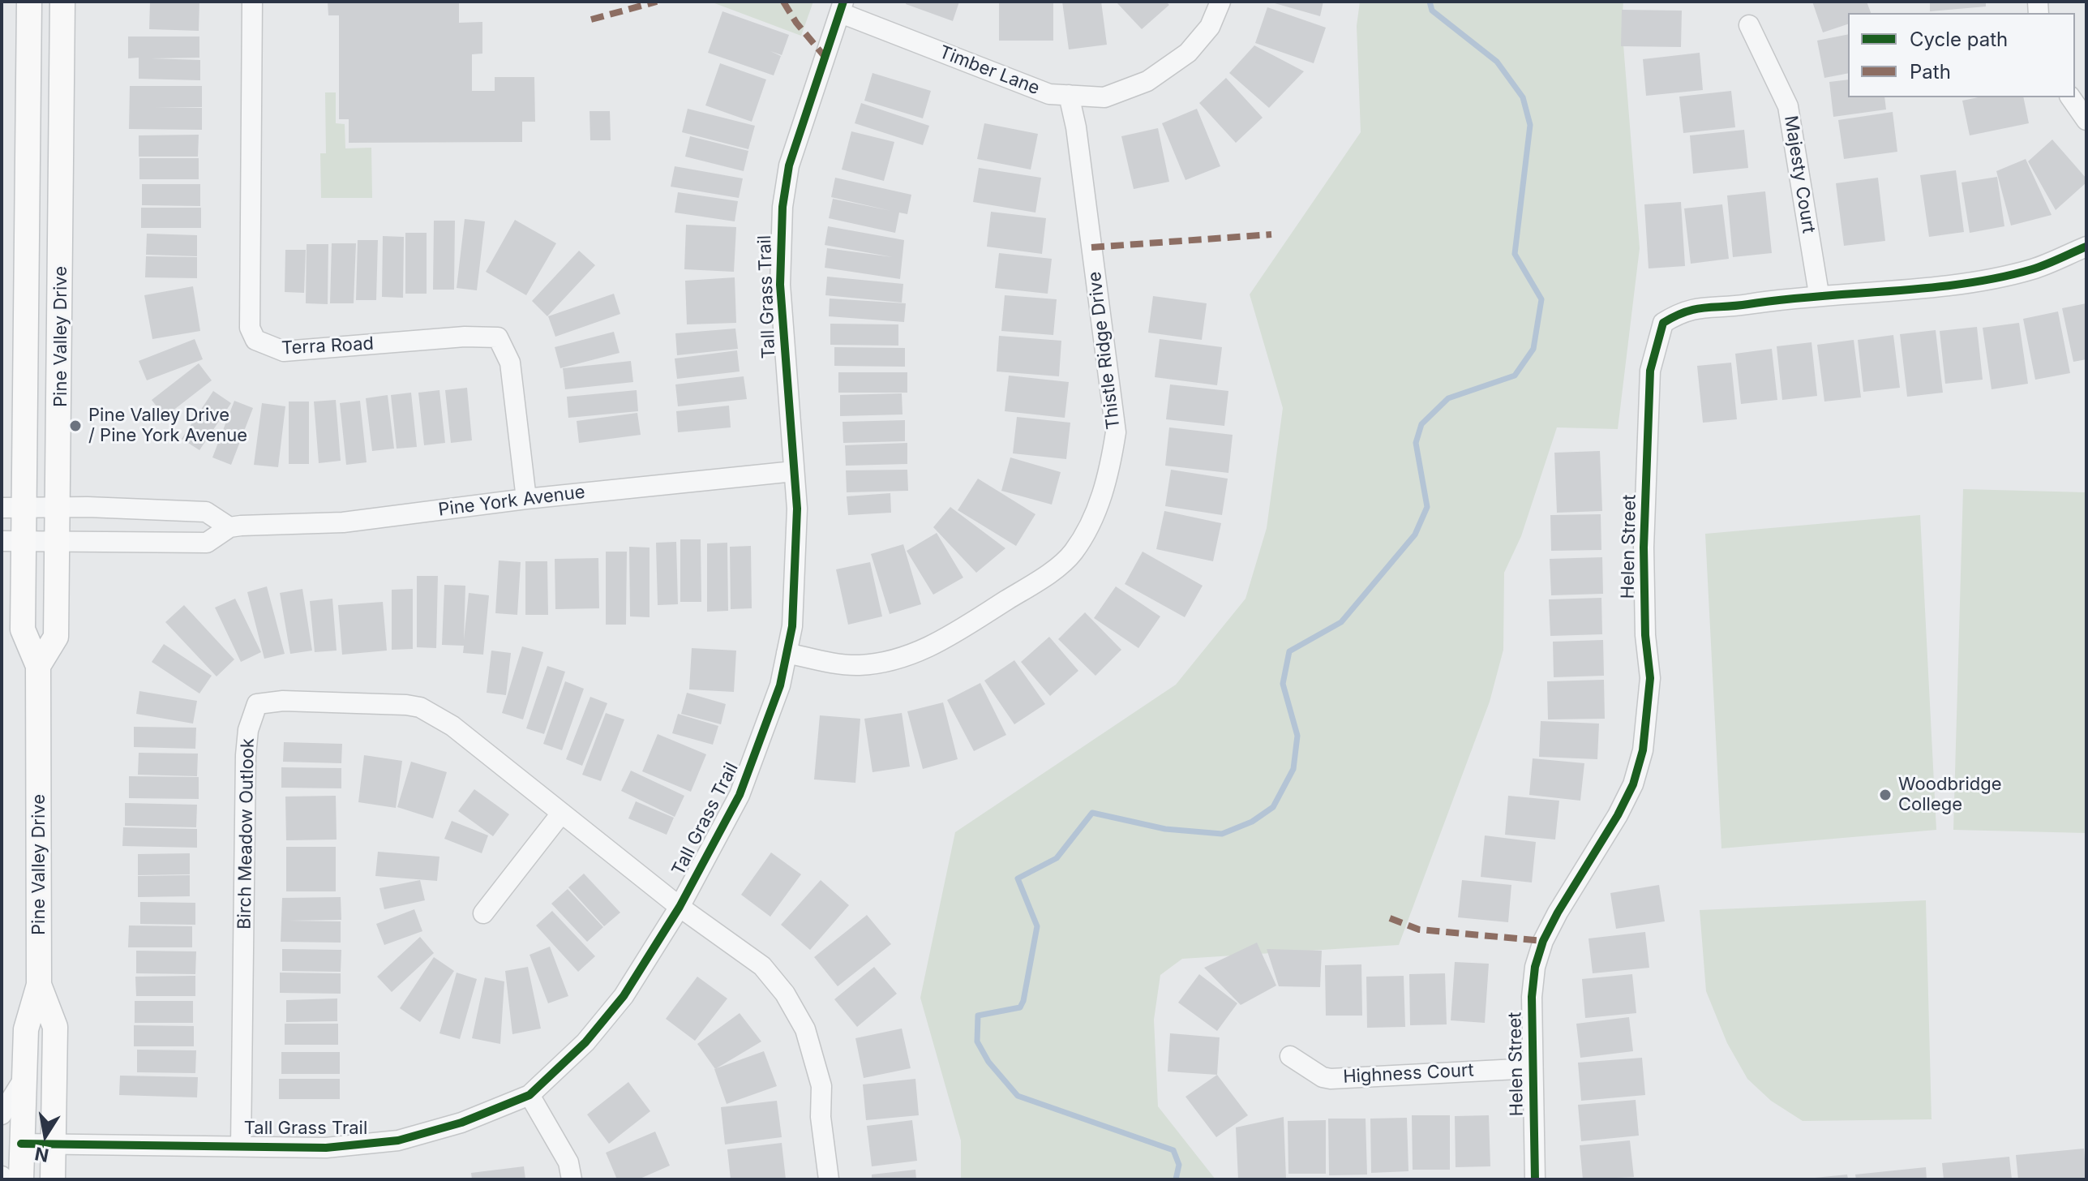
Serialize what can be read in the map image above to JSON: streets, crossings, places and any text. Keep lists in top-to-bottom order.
{
  "streets": {
    "main road": ["Pine Valley Drive"],
    "street": [
      "Timber Lane",
      "Majesty Court",
      "Tall Grass Trail",
      "Terra Road",
      "Thistle Ridge Drive",
      "Pine York Avenue",
      "Helen Street",
      "Birch Meadow Outlook",
      "Highness Court"
    ]
  },
  "crossings": [
    ["Timber Lane", "Tall Grass Trail"],
    ["Timber Lane", "Thistle Ridge Drive"],
    ["Majesty Court", "Helen Street"],
    ["Tall Grass Trail", "Pine Valley Drive"],
    ["Tall Grass Trail", "Thistle Ridge Drive"],
    ["Tall Grass Trail", "Pine York Avenue"],
    ["Tall Grass Trail", "Birch Meadow Outlook"],
    ["Pine Valley Drive", "Pine York Avenue"],
    ["Terra Road", "Pine York Avenue"],
    ["Helen Street", "Highness Court"]
  ],
  "places": ["Pine Valley Drive / Pine York Avenue", "Woodbridge College"],
  "legend": ["Cycle path", "Path"],
  "north": "bottom"
}
